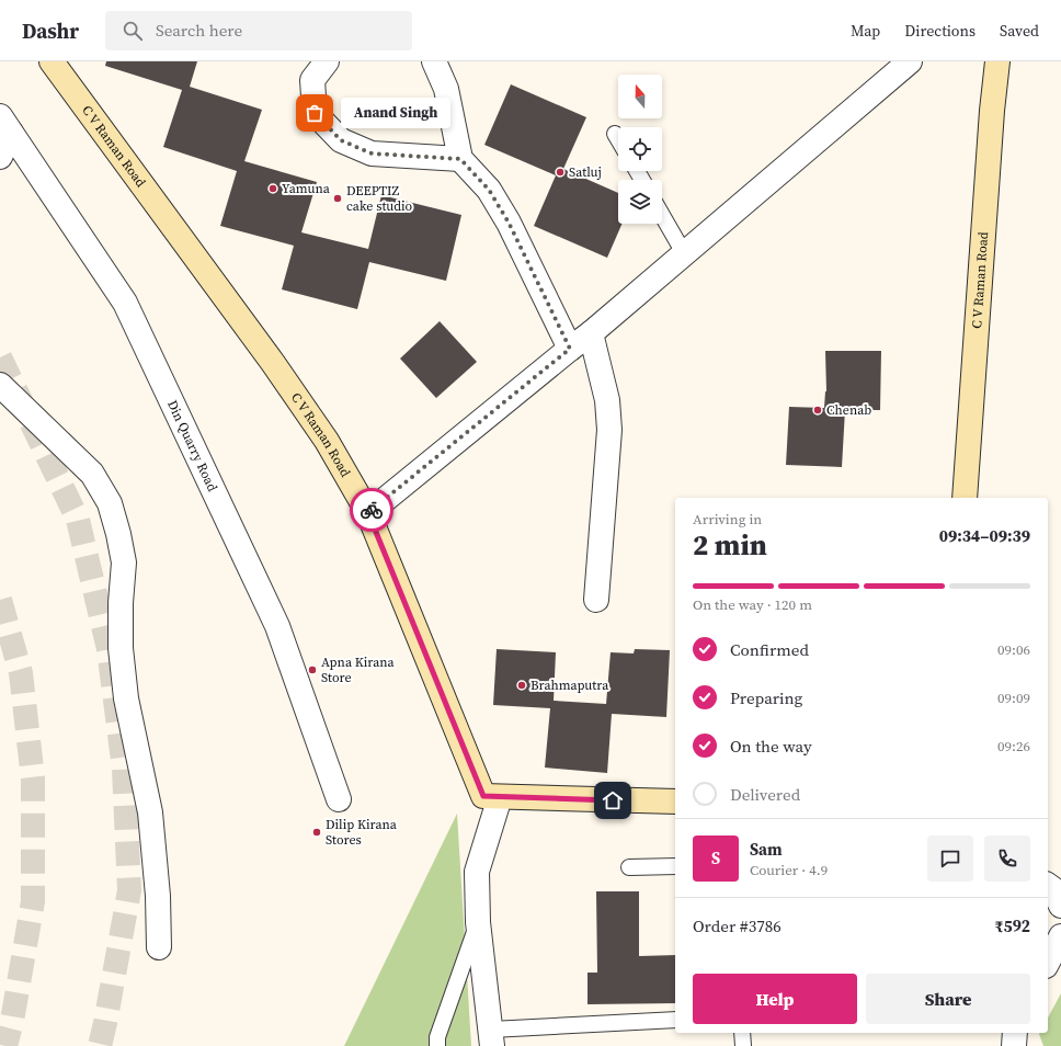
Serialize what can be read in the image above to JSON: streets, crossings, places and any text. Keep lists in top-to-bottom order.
{
  "streets": {
    "street": ["C V Raman Road", "Din Quarry Road"]
  },
  "places": [
    "Anand Singh",
    "Satluj",
    "Yamuna",
    "DEEPTIZ cake studio",
    "Chenab",
    "Apna Kirana Store",
    "Brahmaputra",
    "Dilip Kirana Stores"
  ],
  "north": "top",
  "page": {
    "header": "Dashr",
    "search": "Search here",
    "nav": ["Map", "Directions", "Saved"],
    "bubble": "Anand Singh",
    "heading": ["2 min", "Arriving in", "09:34–09:39"],
    "panel": [
      "Sam",
      "Courier · 4.9",
      "Order #3786",
      "₹592"
    ],
    "bar": "On the way · 120 m",
    "list": [
      ["Confirmed", "09:06"],
      ["Preparing", "09:09"],
      ["On the way", "09:26"],
      "Delivered"
    ],
    "round": "S",
    "buttons": ["Help", "Share"]
  }
}
